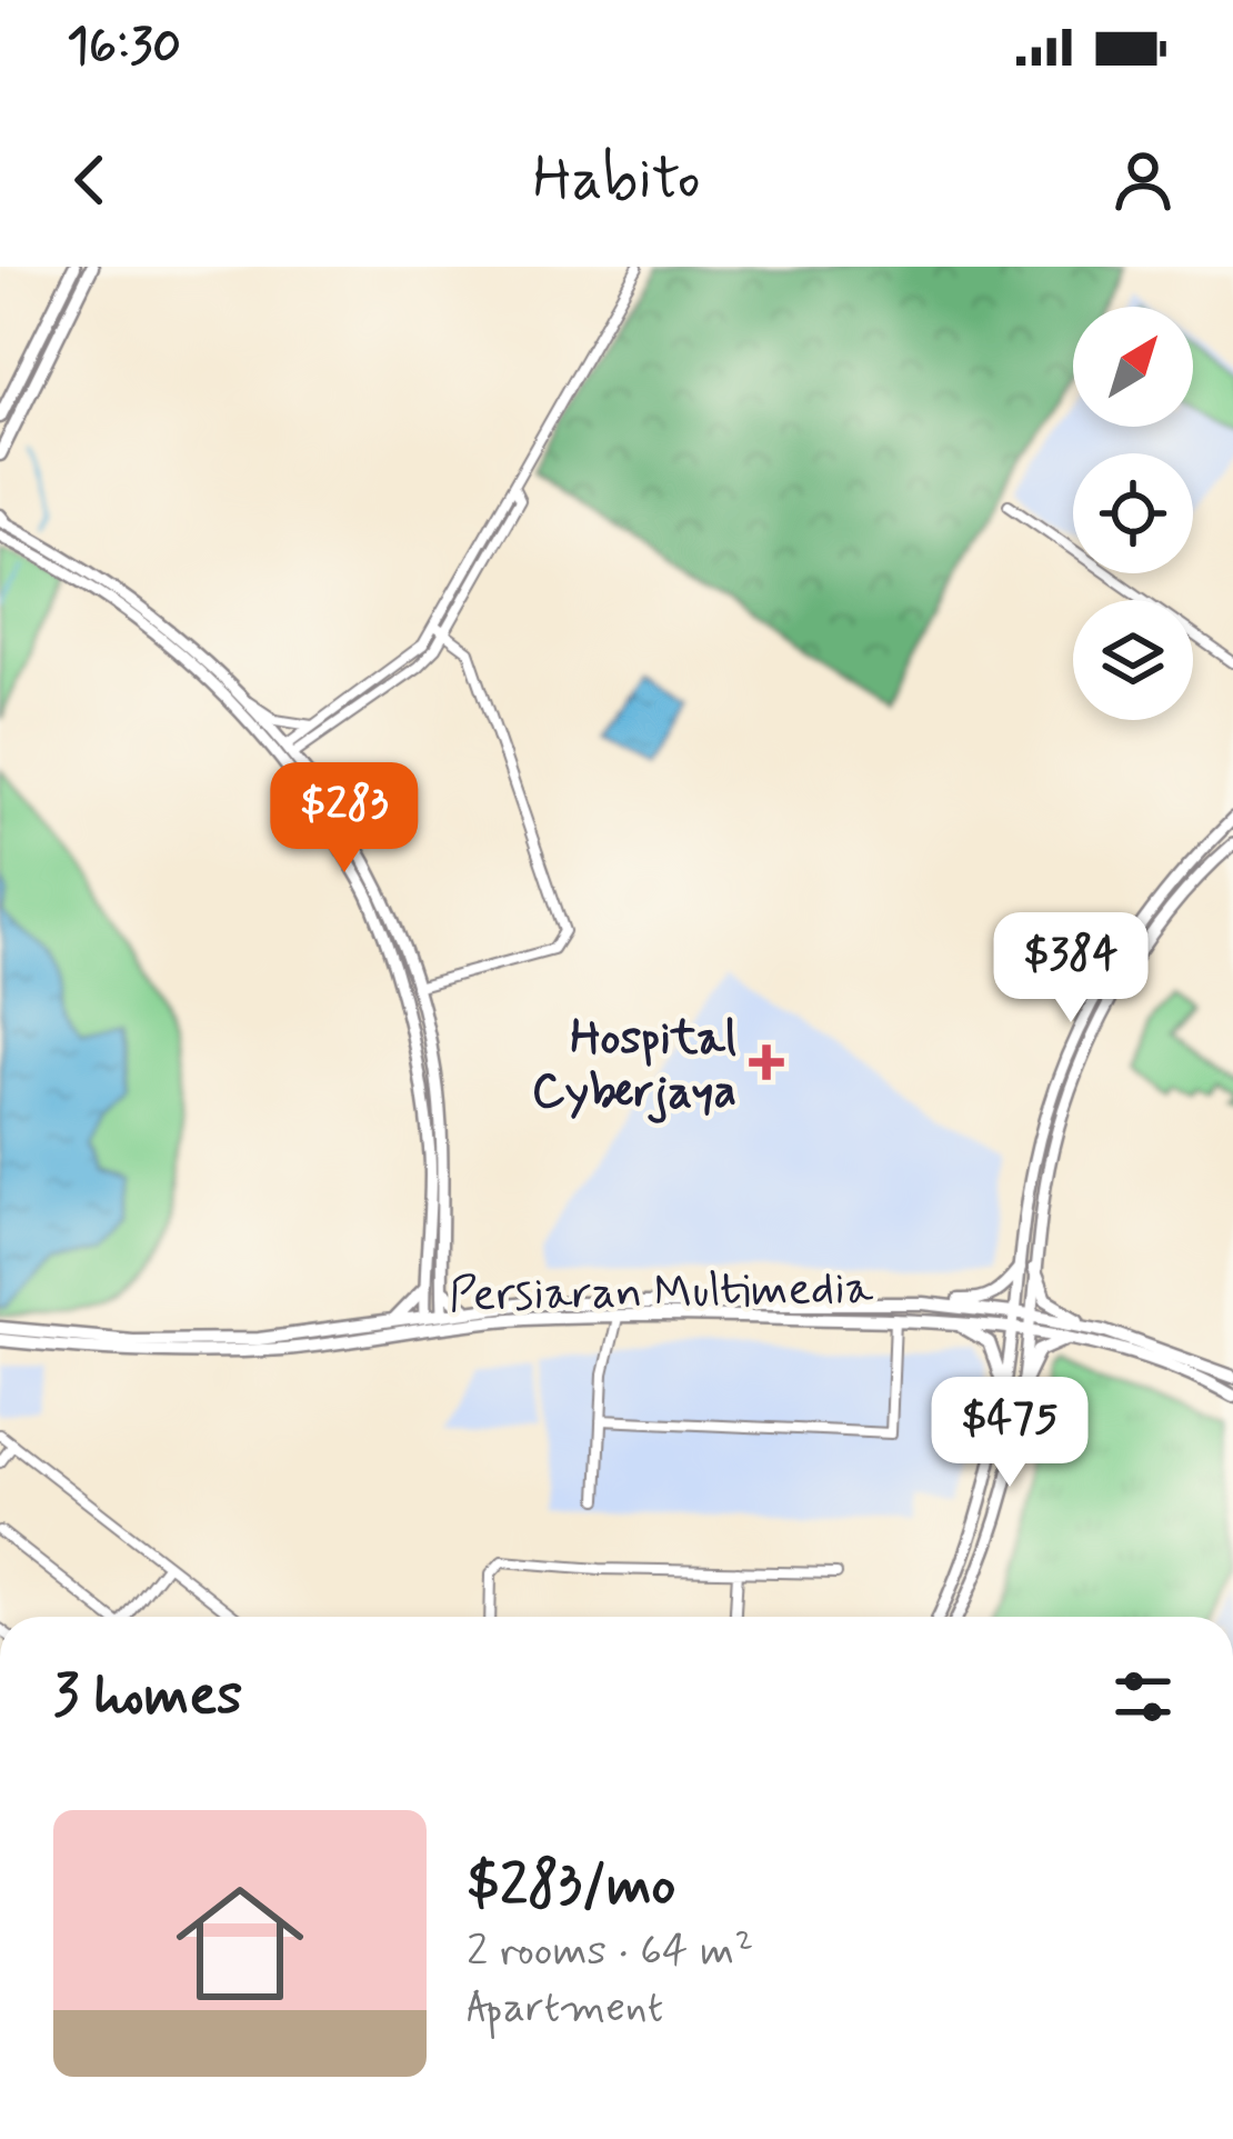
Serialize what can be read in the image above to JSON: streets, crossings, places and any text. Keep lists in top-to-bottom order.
{
  "streets": {
    "main road": ["Persiaran Multimedia"]
  },
  "places": {
    "health": ["Hospital Cyberjaya"]
  },
  "north": "top right",
  "page": {
    "status": "16:30",
    "header": "Habito",
    "price": ["$283", "$384", "$475"],
    "heading": "3 homes",
    "list": [
      {
        "name": "$283/mo",
        "note": "2 rooms · 64 m² · Apartment"
      }
    ]
  }
}
